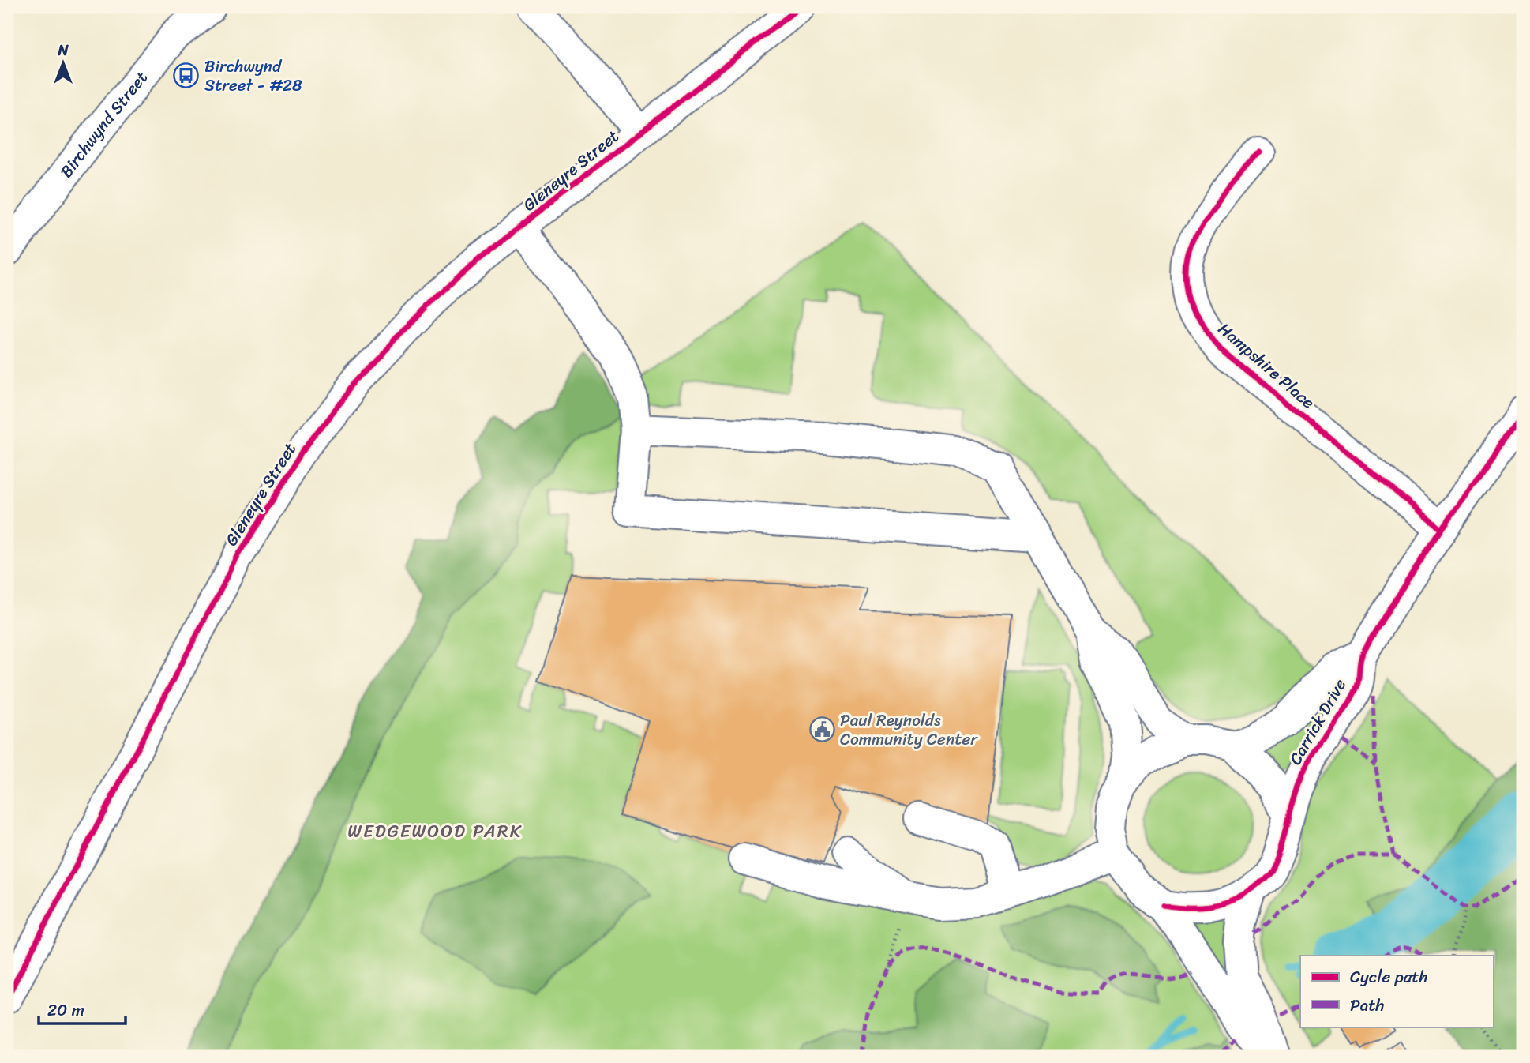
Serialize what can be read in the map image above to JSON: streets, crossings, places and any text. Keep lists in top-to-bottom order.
{
  "streets": {
    "street": [
      "Birchwynd Street",
      "Gleneyre Street",
      "Hampshire Place",
      "Carrick Drive"
    ]
  },
  "crossings": [
    ["Hampshire Place", "Carrick Drive"]
  ],
  "districts": ["WEDGEWOOD PARK"],
  "places": {
    "bus stop": ["Birchwynd Street - #28"],
    "public building": ["Paul Reynolds Community Center"]
  },
  "legend": ["Cycle path", "Path"],
  "scale_bar": "20 m",
  "north": "top"
}
